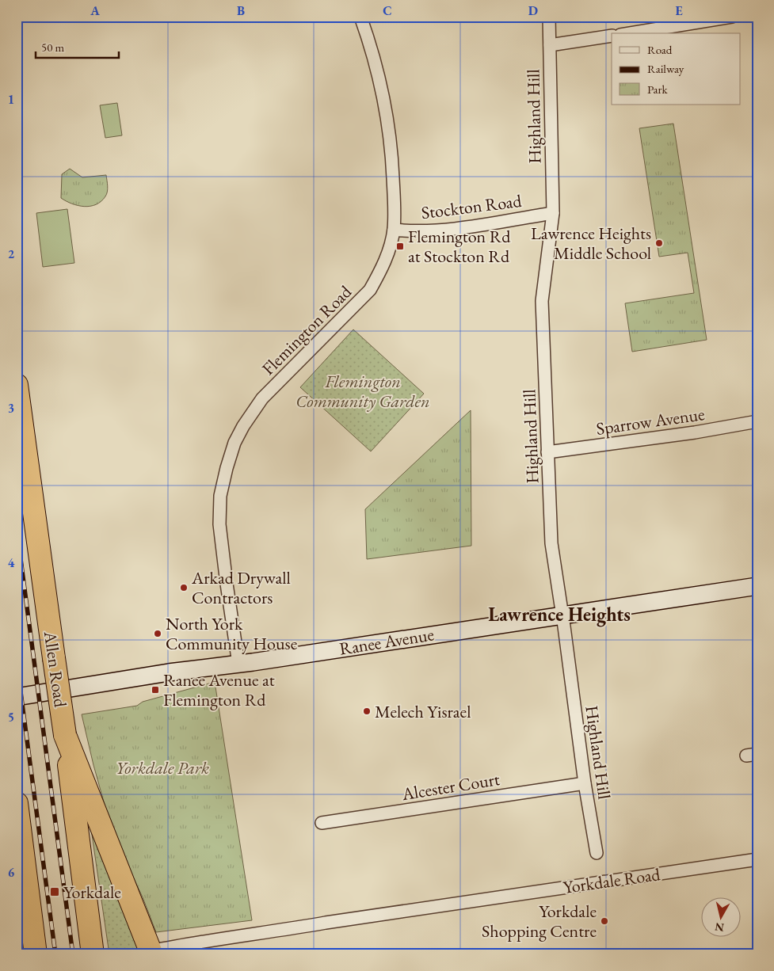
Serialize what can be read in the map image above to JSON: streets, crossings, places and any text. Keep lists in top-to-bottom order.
{
  "streets": {
    "highway": ["Allen Road"],
    "street": [
      "Highland Hill",
      "Stockton Road",
      "Flemington Road",
      "Sparrow Avenue",
      "Ranee Avenue",
      "Alcester Court",
      "Yorkdale Road"
    ]
  },
  "crossings": [
    ["Highland Hill", "Stockton Road"],
    ["Highland Hill", "Sparrow Avenue"],
    ["Highland Hill", "Ranee Avenue"],
    ["Highland Hill", "Alcester Court"],
    ["Stockton Road", "Flemington Road"],
    ["Flemington Road", "Ranee Avenue"]
  ],
  "districts": ["Lawrence Heights"],
  "parks": ["Flemington Community Garden", "Yorkdale Park"],
  "places": {
    "other": [
      "Lawrence Heights Middle School",
      "Arkad Drywall Contractors",
      "North York Community House",
      "Melech Yisrael",
      "Yorkdale Shopping Centre"
    ],
    "transit": ["Flemington Rd at Stockton Rd", "Ranee Avenue at Flemington Rd", "Yorkdale"]
  },
  "legend": ["Road", "Railway", "Park"],
  "scale_bar": "50 m",
  "north": "bottom",
  "grid": {
    "columns": [
      "A",
      "B",
      "C",
      "D",
      "E"
    ],
    "rows": [
      "1",
      "2",
      "3",
      "4",
      "5",
      "6"
    ]
  }
}
